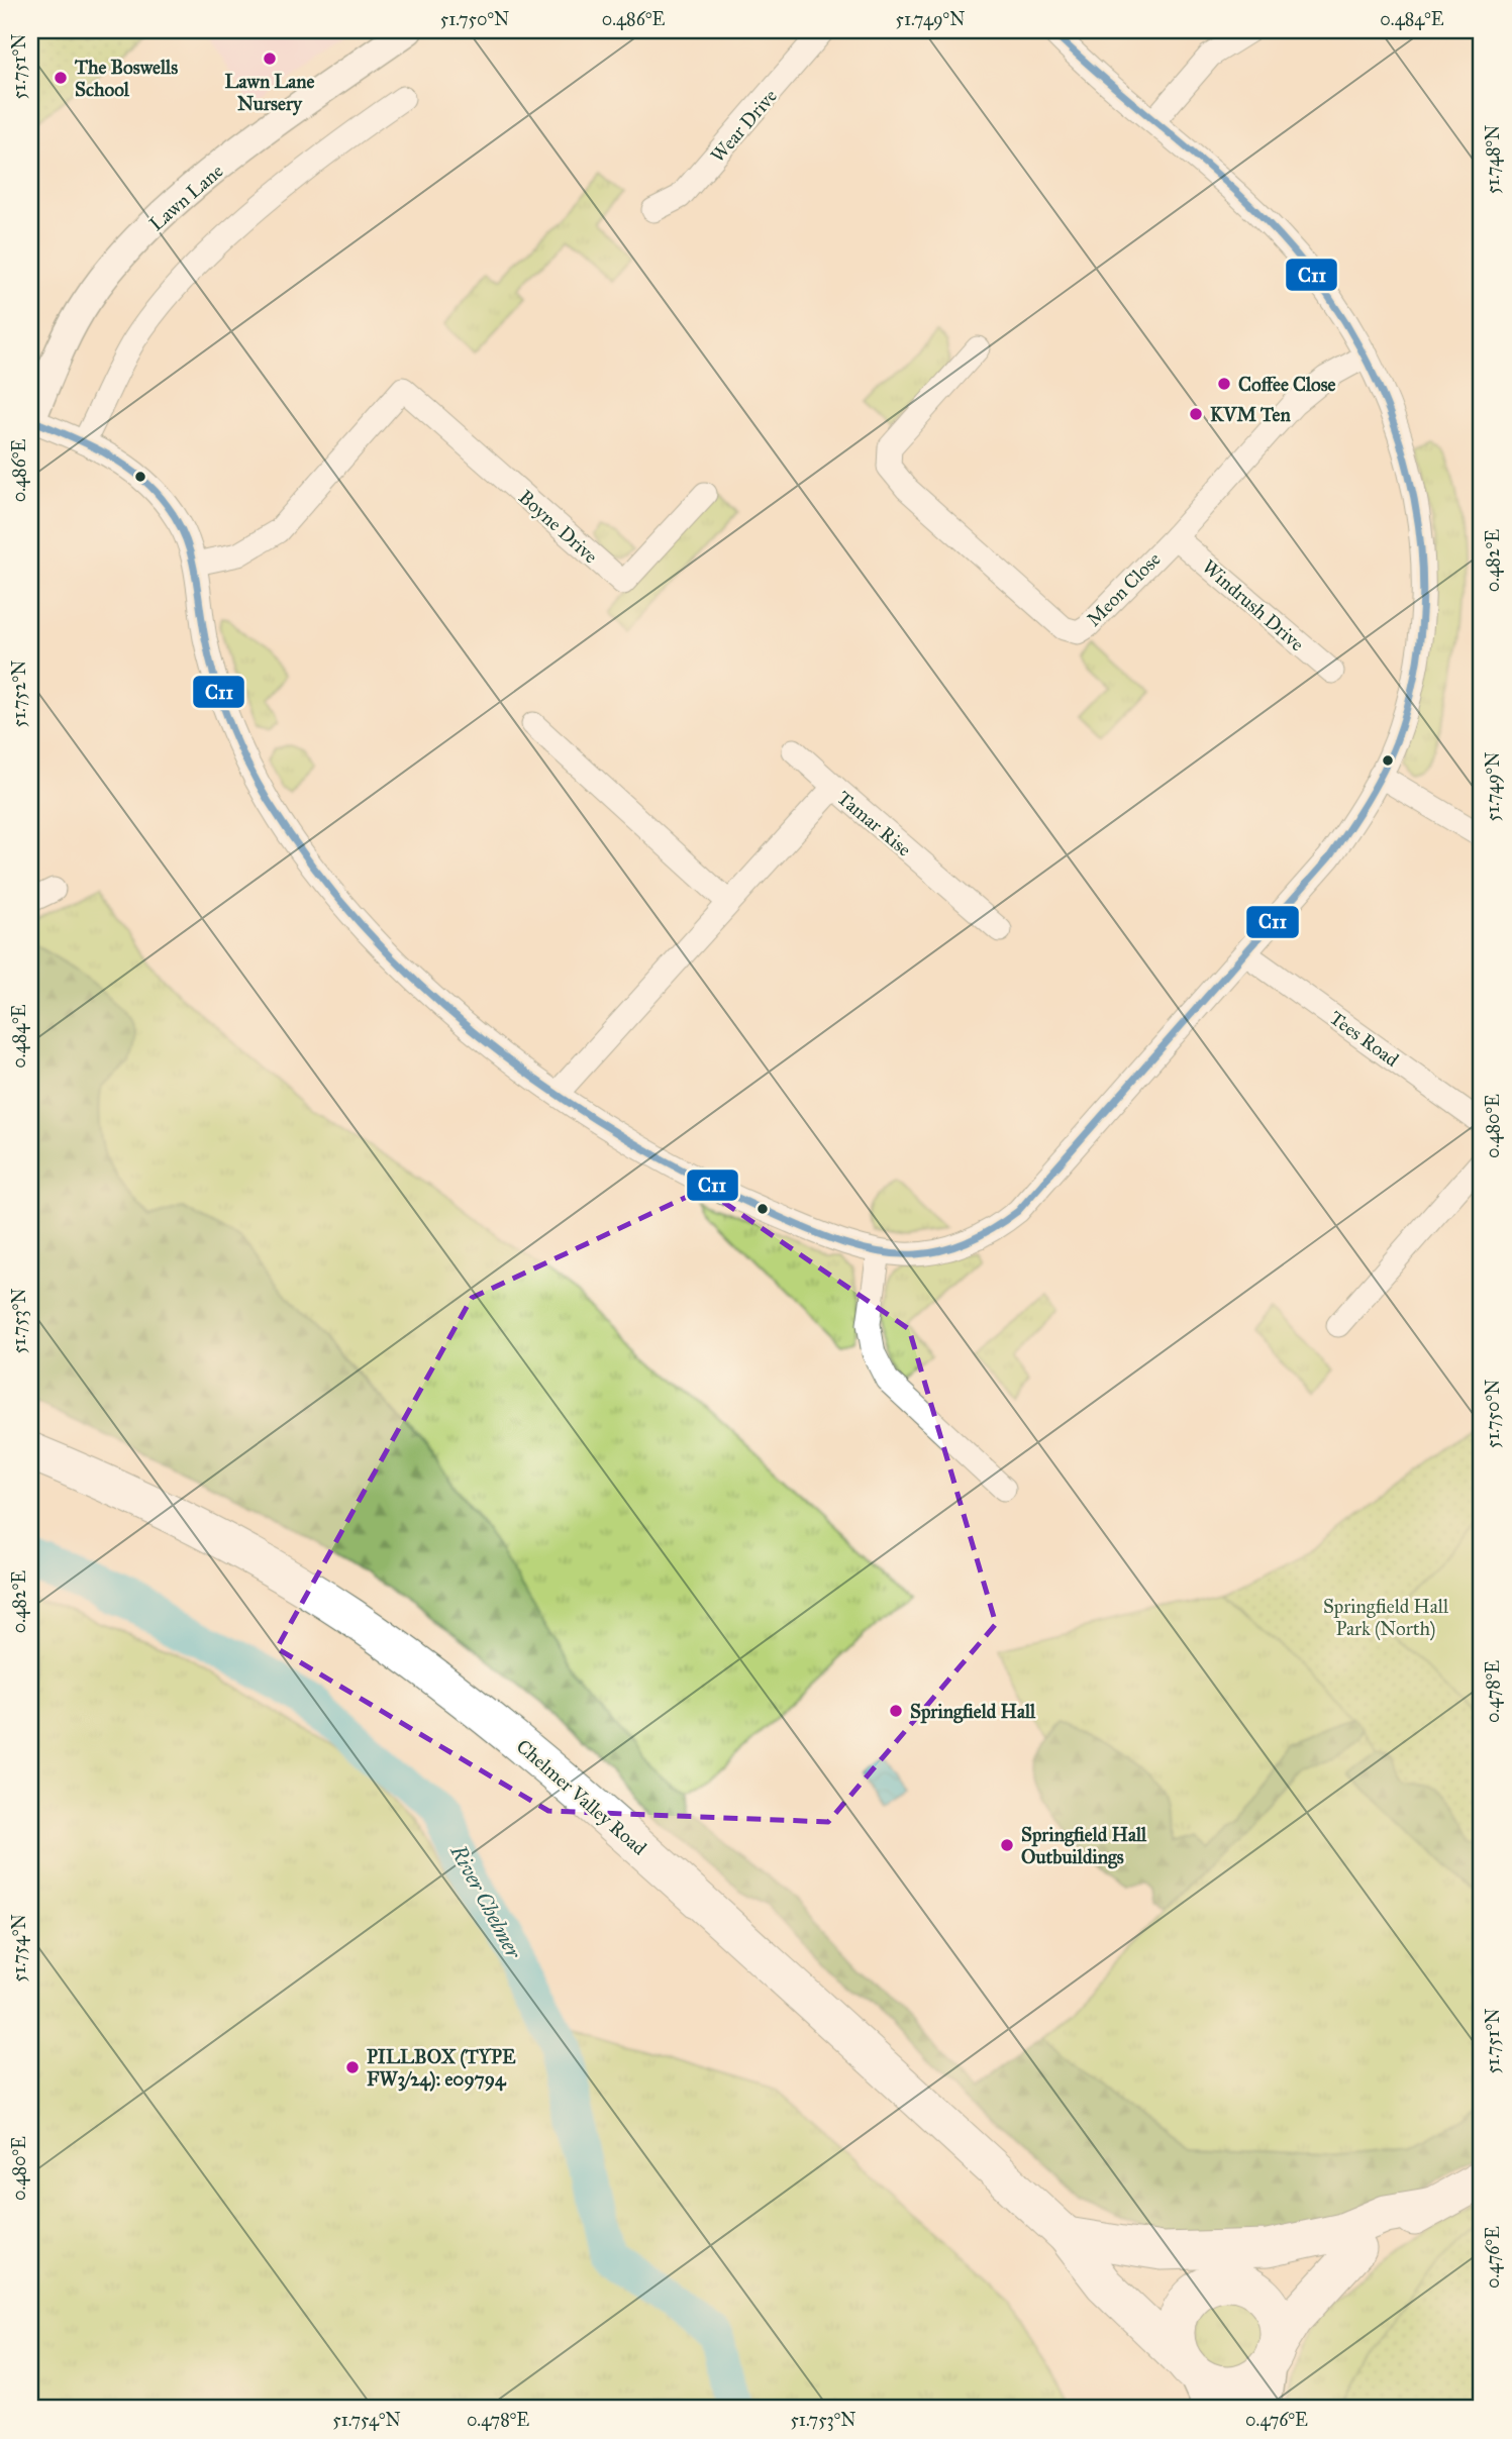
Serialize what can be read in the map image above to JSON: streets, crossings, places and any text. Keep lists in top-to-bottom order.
{
  "streets": {
    "main road": ["Chelmer Valley Road"],
    "street": [
      "Wear Drive",
      "Lawn Lane",
      "Boyne Drive",
      "Meon Close",
      "Windrush Drive",
      "Tamar Rise",
      "Tees Road"
    ]
  },
  "crossings": [
    ["Meon Close", "Windrush Drive"]
  ],
  "water": ["River Chelmer"],
  "parks": ["Springfield Hall Park (North)"],
  "places": [
    "Lawn Lane Nursery",
    "The Boswells School",
    "Coffee Close",
    "KVM Ten",
    "Springfield Hall",
    "Springfield Hall Outbuildings",
    "PILLBOX (TYPE FW3/24): e09794"
  ],
  "lines": ["transit line C11"],
  "coordinates": [
    "51.750°N",
    "0.486°E",
    "51.749°N",
    "0.484°E",
    "51.751°N",
    "51.748°N",
    "0.482°E",
    "51.752°N",
    "0.480°E",
    "51.753°N",
    "0.478°E",
    "51.754°N",
    "0.476°E"
  ]
}
